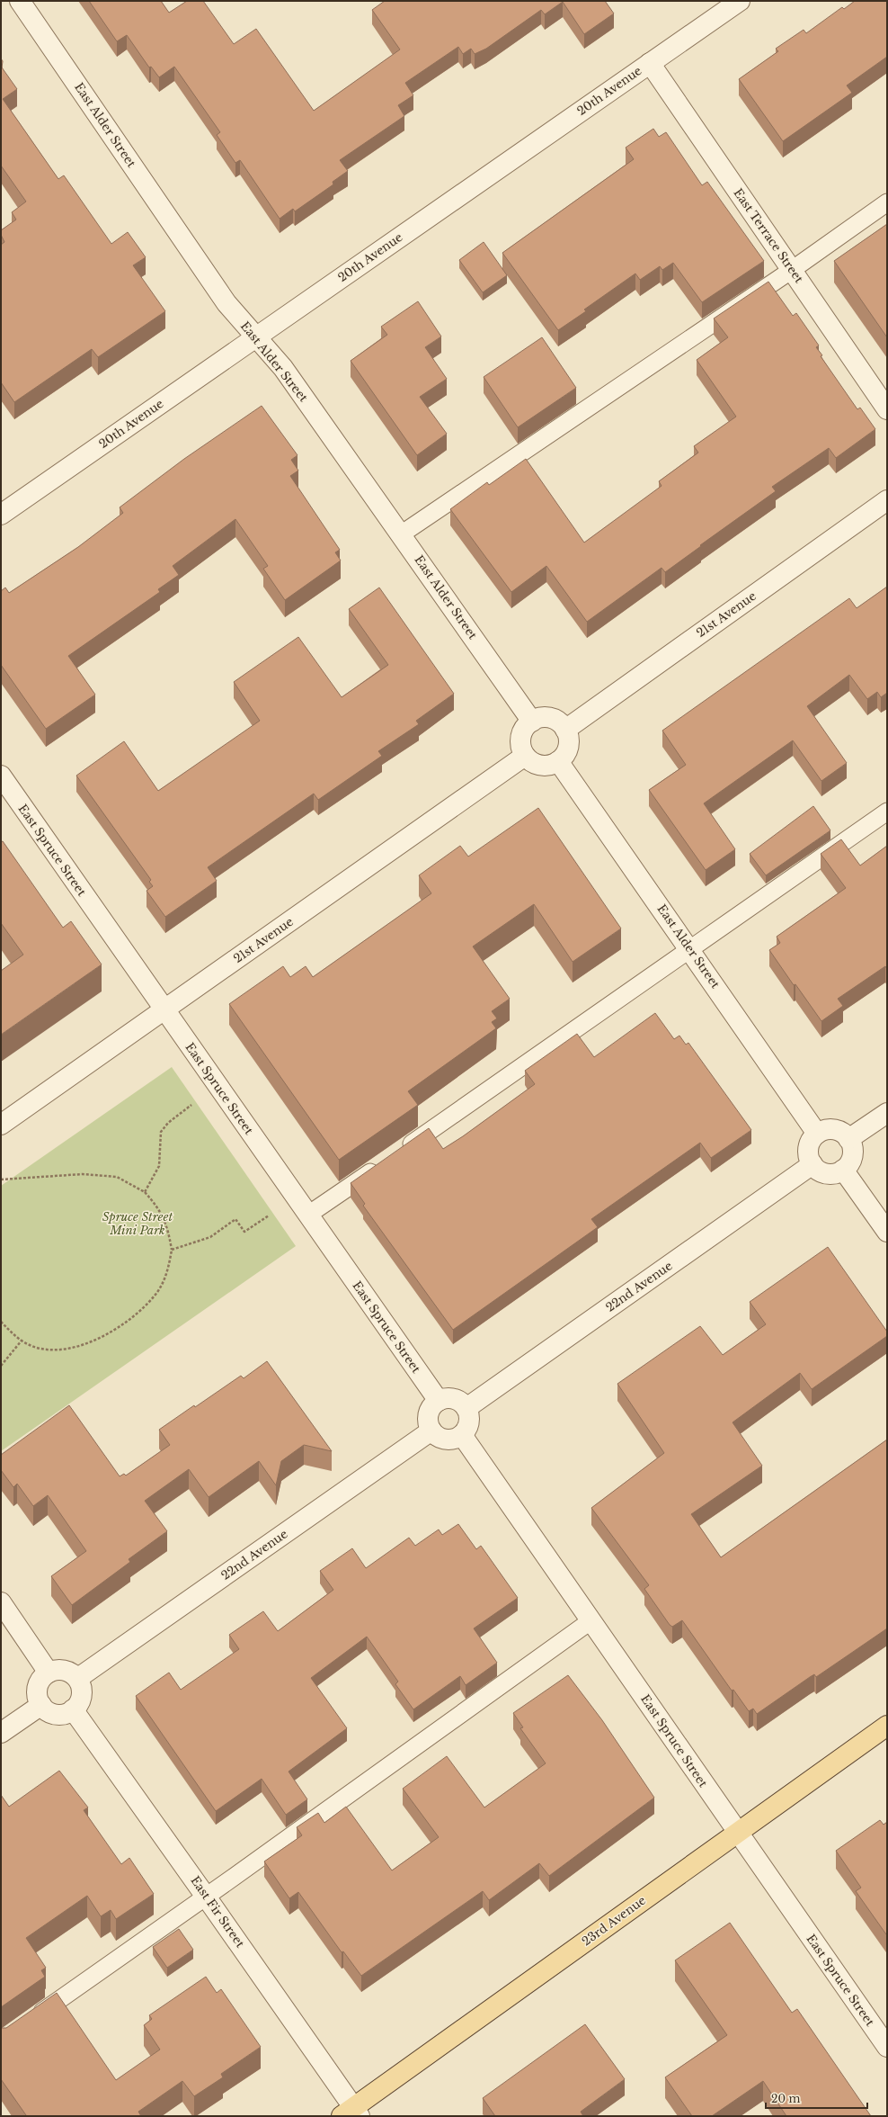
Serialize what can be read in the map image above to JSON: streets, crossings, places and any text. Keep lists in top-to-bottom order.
{
  "streets": {
    "main road": ["23rd Avenue"],
    "street": [
      "20th Avenue",
      "East Alder Street",
      "East Terrace Street",
      "21st Avenue",
      "East Spruce Street",
      "22nd Avenue",
      "East Fir Street"
    ]
  },
  "crossings": [
    ["20th Avenue", "East Alder Street"],
    ["20th Avenue", "East Terrace Street"],
    ["East Alder Street", "21st Avenue"],
    ["East Alder Street", "22nd Avenue"],
    ["21st Avenue", "East Spruce Street"],
    ["East Spruce Street", "22nd Avenue"],
    ["East Spruce Street", "23rd Avenue"],
    ["22nd Avenue", "East Fir Street"],
    ["East Fir Street", "23rd Avenue"]
  ],
  "parks": ["Spruce Street Mini Park"],
  "scale_bar": "20 m"
}
